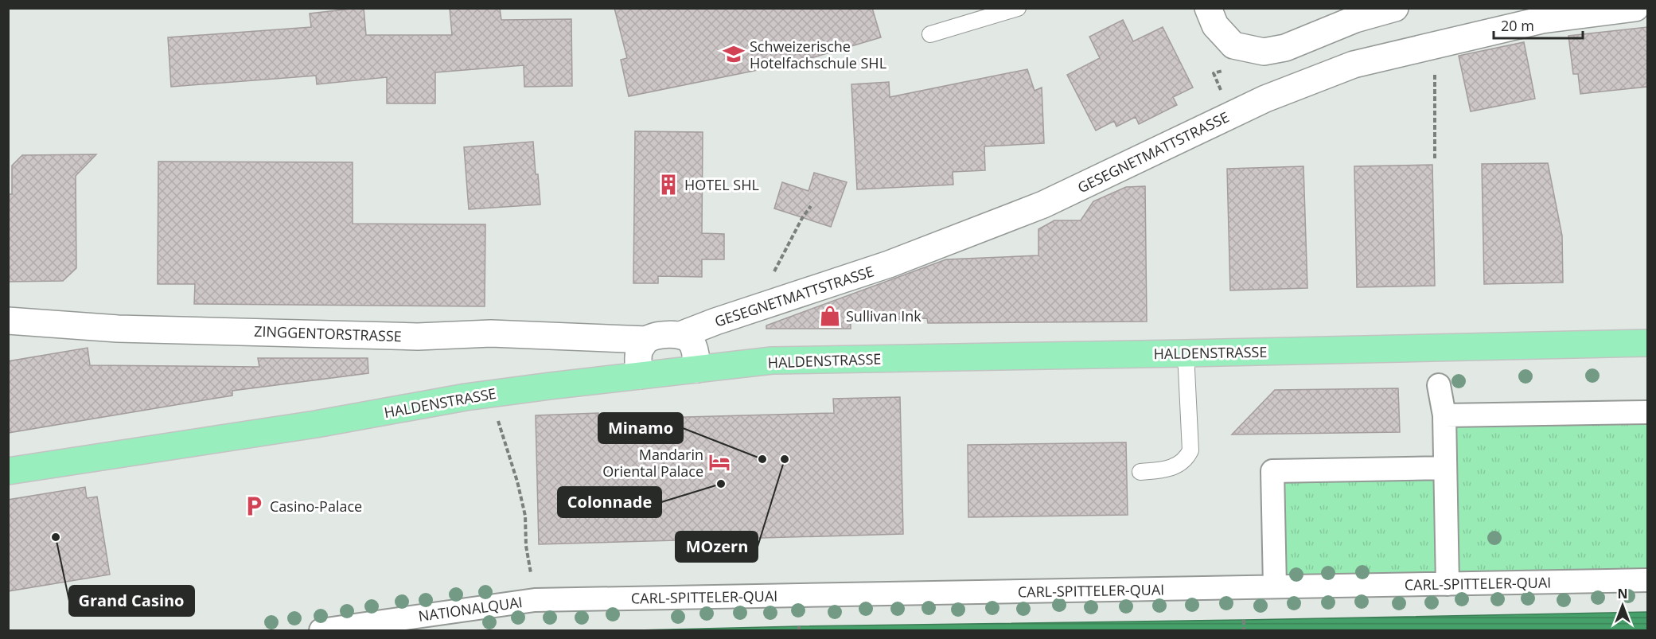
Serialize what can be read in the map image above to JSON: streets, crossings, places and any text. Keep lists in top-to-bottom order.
{
  "streets": {
    "main road": ["HALDENSTRASSE"],
    "street": [
      "GESEGNETMATTSTRASSE",
      "ZINGGENTORSTRASSE",
      "CARL-SPITTELER-QUAI",
      "NATIONALQUAI"
    ]
  },
  "crossings": [
    ["GESEGNETMATTSTRASSE", "ZINGGENTORSTRASSE"],
    ["CARL-SPITTELER-QUAI", "NATIONALQUAI"]
  ],
  "places": {
    "school or university": ["Schweizerische Hotelfachschule SHL"],
    "building": ["HOTEL SHL"],
    "shop": ["Sullivan Ink"],
    "other": [
      "Minamo",
      "MOzern",
      "Colonnade",
      "Grand Casino"
    ],
    "hotel": ["Mandarin Oriental Palace"],
    "parking": ["Casino-Palace"]
  },
  "scale_bar": "20 m",
  "north": "top"
}
